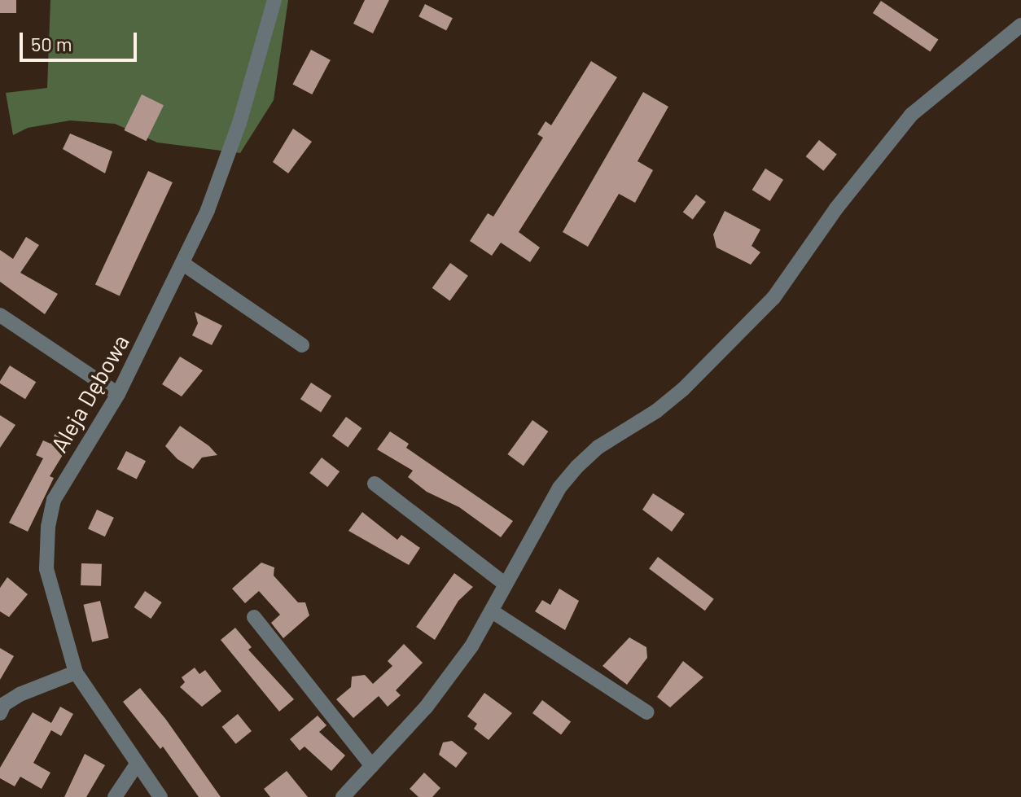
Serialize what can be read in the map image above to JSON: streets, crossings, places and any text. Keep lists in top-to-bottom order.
{
  "streets": {
    "street": ["Aleja Dębowa"]
  },
  "scale_bar": "50 m"
}
